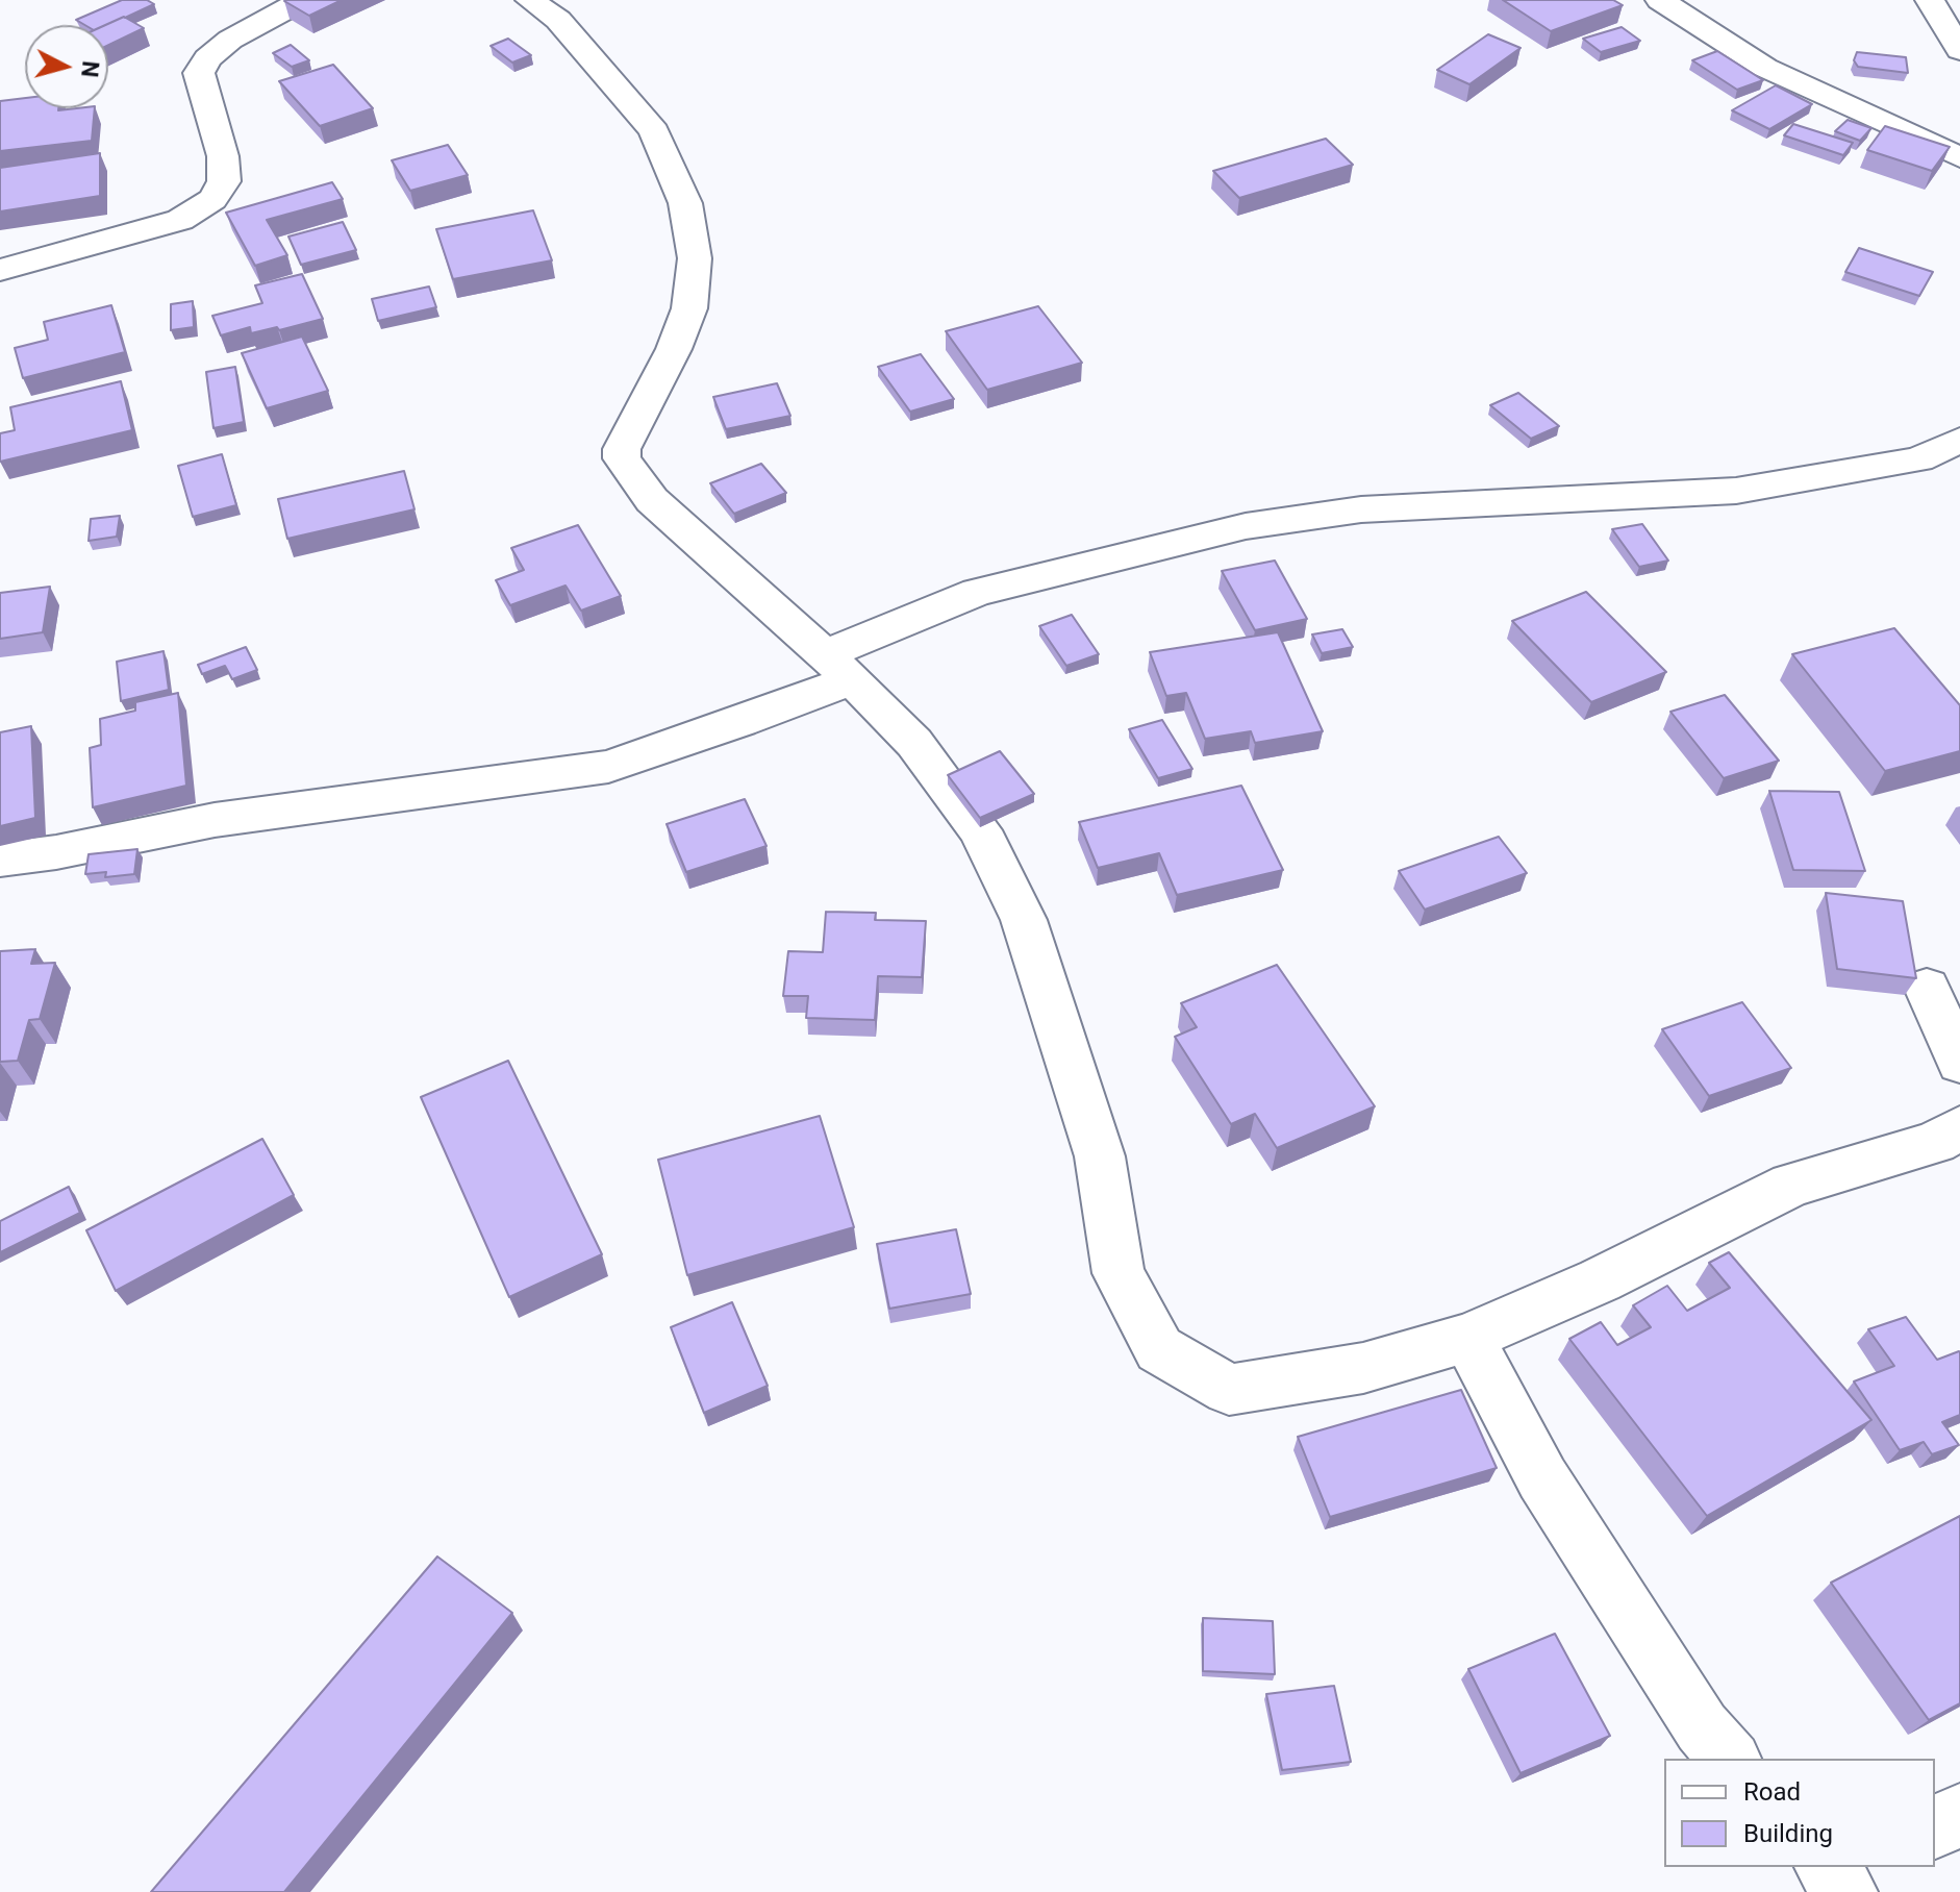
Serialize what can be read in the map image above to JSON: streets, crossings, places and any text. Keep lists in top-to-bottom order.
{
  "legend": ["Road", "Building"],
  "north": "right"
}
